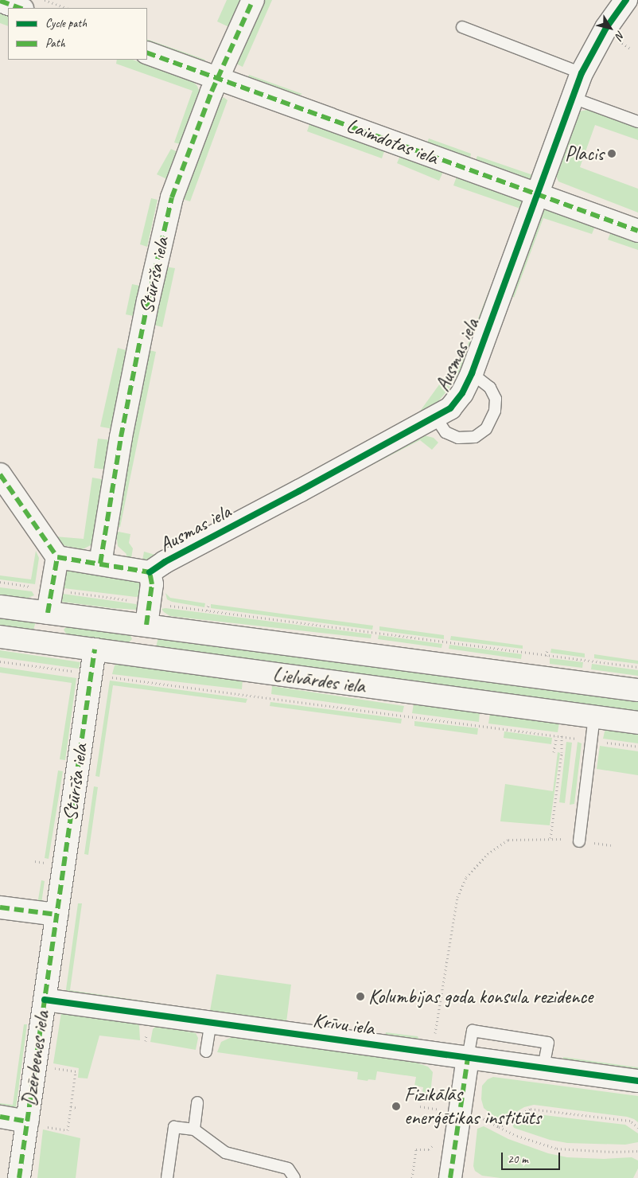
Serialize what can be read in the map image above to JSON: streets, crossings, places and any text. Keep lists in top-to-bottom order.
{
  "streets": {
    "street": [
      "Laimdotas iela",
      "Stūrīša iela",
      "Ausmas iela",
      "Lielvārdes iela",
      "Krīvu iela",
      "Dzērbenes iela"
    ]
  },
  "crossings": [
    ["Laimdotas iela", "Stūrīša iela"],
    ["Laimdotas iela", "Ausmas iela"],
    ["Stūrīša iela", "Lielvārdes iela"],
    ["Stūrīša iela", "Dzērbenes iela"],
    ["Krīvu iela", "Dzērbenes iela"]
  ],
  "places": ["Placis", "Kolumbijas goda konsula rezidence", "Fizikālās enerģētikas institūts"],
  "legend": ["Cycle path", "Path"],
  "scale_bar": "20 m",
  "north": "bottom right"
}
